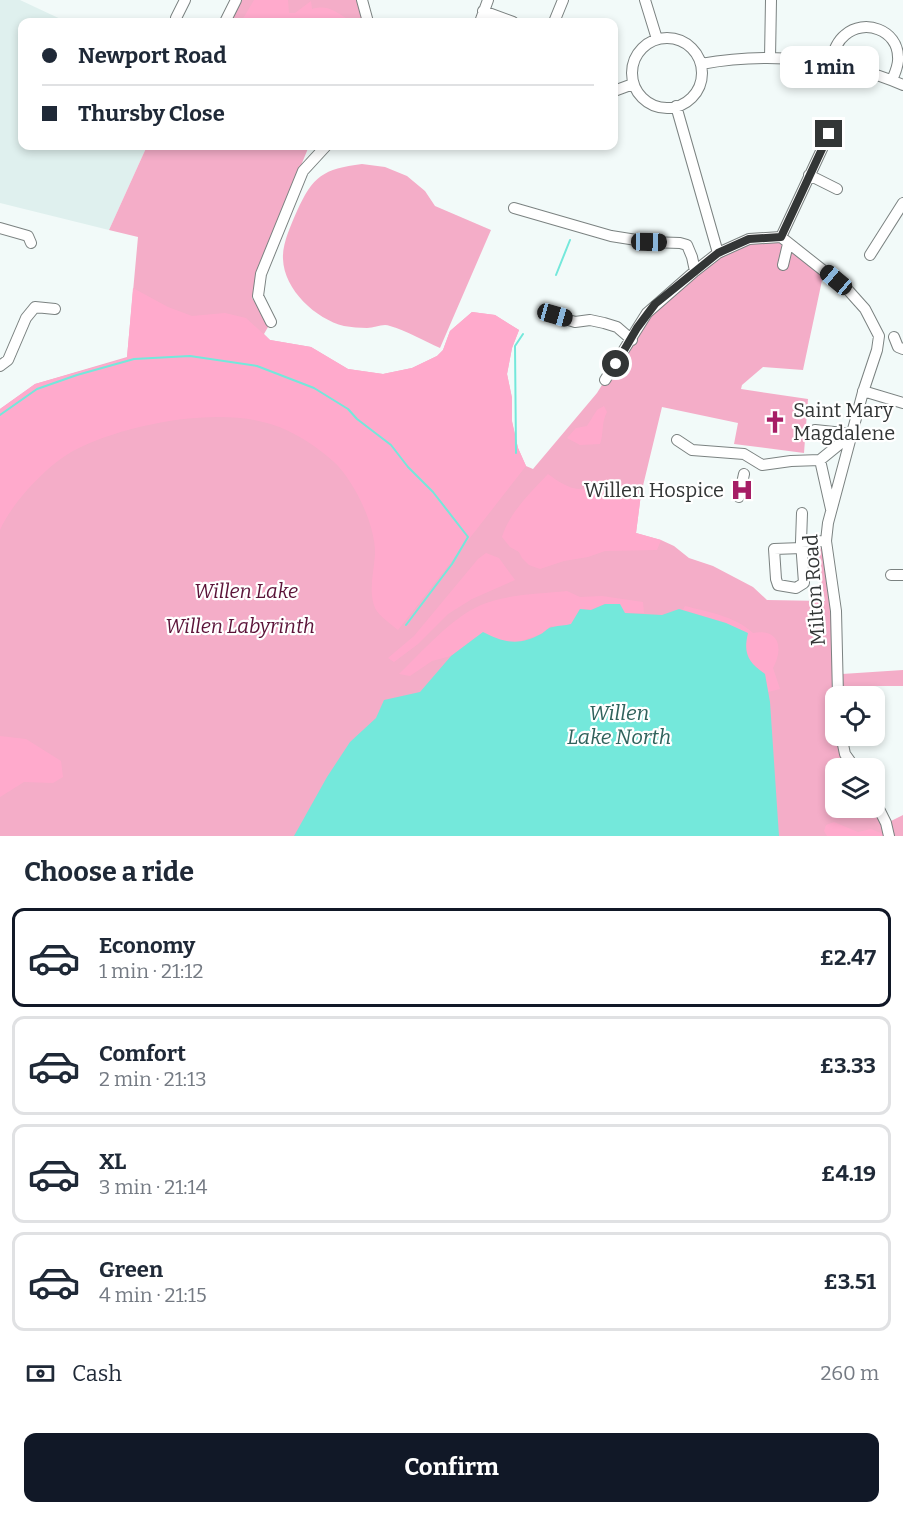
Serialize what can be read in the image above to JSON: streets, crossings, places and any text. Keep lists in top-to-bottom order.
{
  "streets": {
    "street": ["Milton Road"]
  },
  "water": ["Willen Lake North"],
  "parks": ["Willen Lake", "Willen Labyrinth"],
  "places": {
    "church": ["Saint Mary Magdalene"],
    "hospital": ["Willen Hospice"]
  },
  "page": {
    "banner": ["Newport Road", "Thursby Close"],
    "bubble": "1 min",
    "heading": "Choose a ride",
    "list": [
      {
        "name": "Economy",
        "note": "1 min · 21:12",
        "value": "£2.47"
      },
      {
        "name": "Comfort",
        "note": "2 min · 21:13",
        "value": "£3.33"
      },
      {
        "name": "XL",
        "note": "3 min · 21:14",
        "value": "£4.19"
      },
      {
        "name": "Green",
        "note": "4 min · 21:15",
        "value": "£3.51"
      }
    ],
    "pay": ["Cash", "260 m"],
    "buttons": "Confirm"
  }
}
